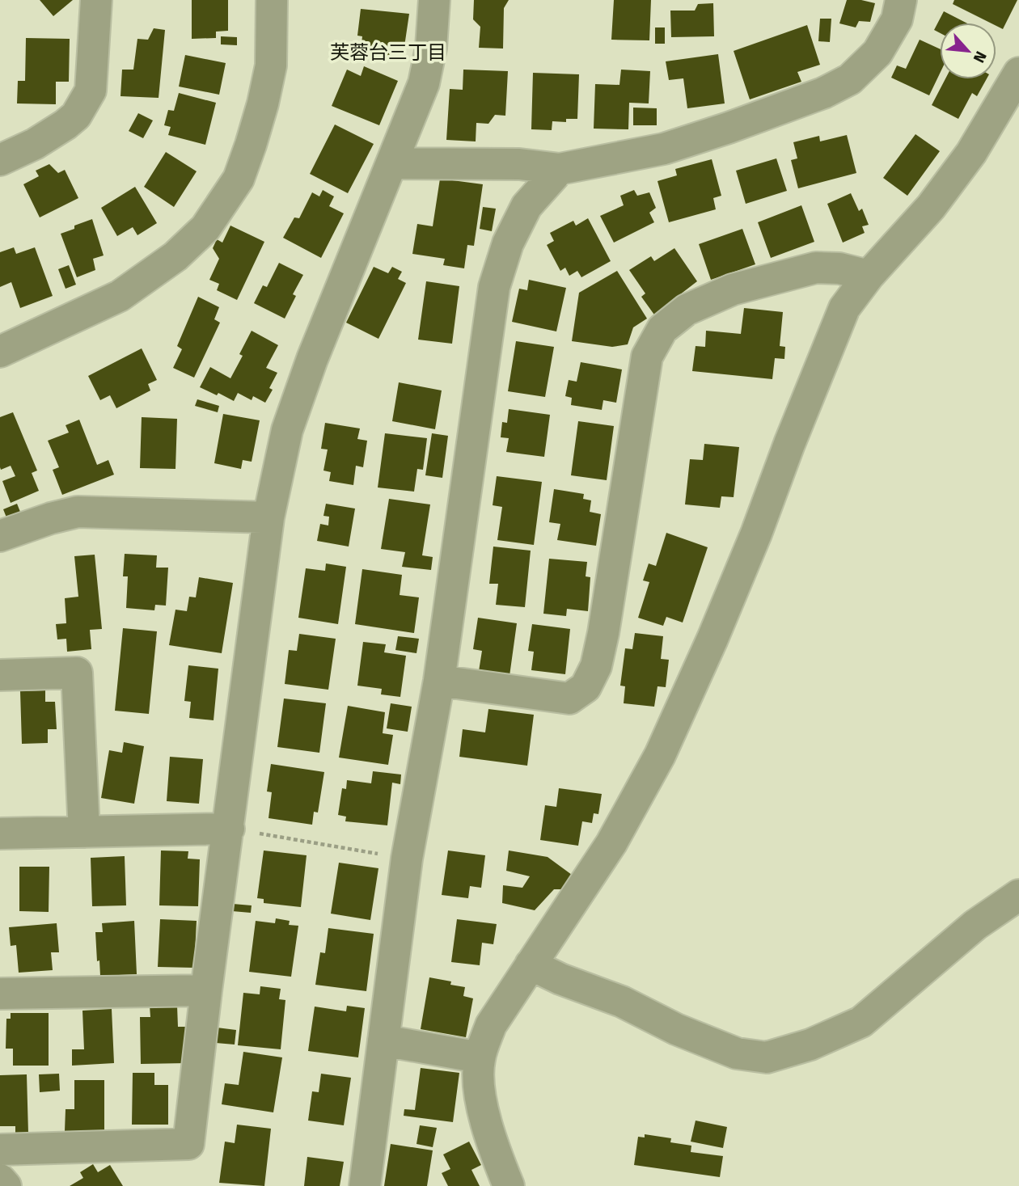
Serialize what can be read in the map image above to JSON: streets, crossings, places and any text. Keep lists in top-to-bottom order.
{
  "districts": ["芙蓉台三丁目"],
  "north": "bottom right"
}
